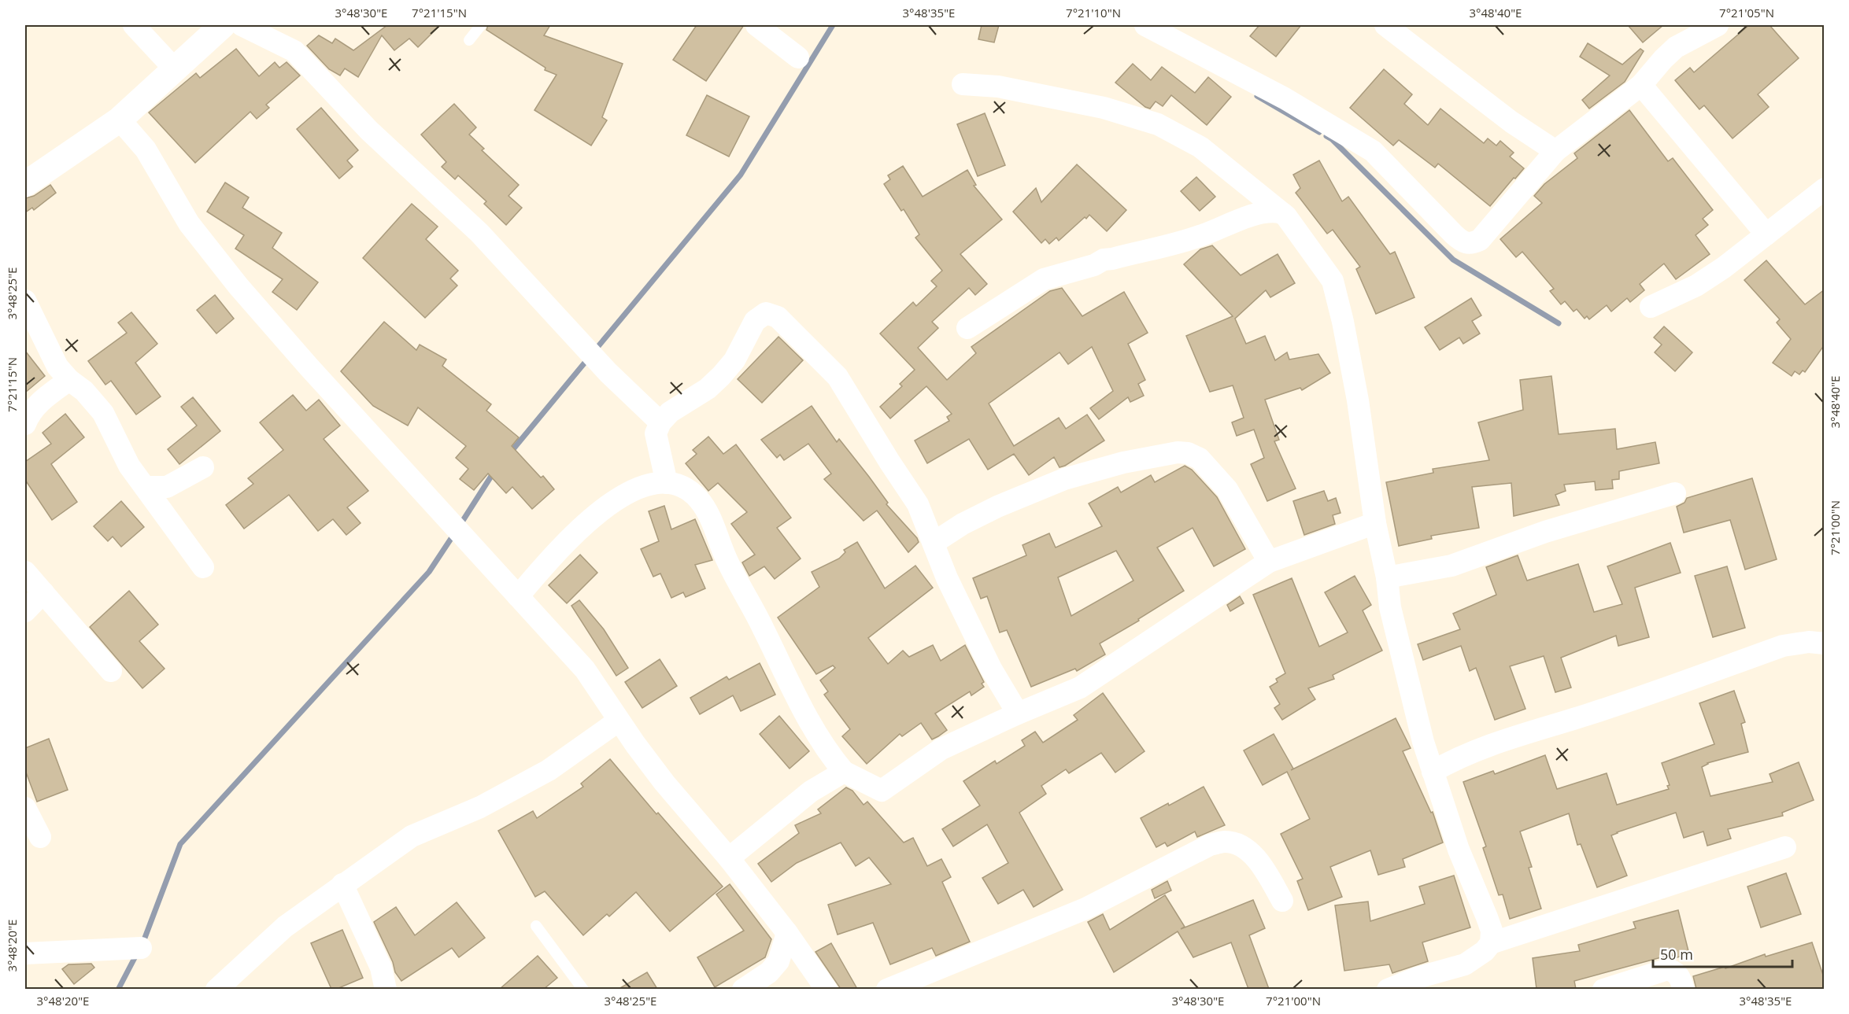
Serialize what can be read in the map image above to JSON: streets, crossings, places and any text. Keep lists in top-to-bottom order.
{
  "scale_bar": "50 m",
  "coordinates": [
    "3°48'30\"E",
    "7°21'15\"N",
    "3°48'35\"E",
    "7°21'10\"N",
    "3°48'40\"E",
    "7°21'05\"N",
    "3°48'25\"E",
    "7°21'00\"N",
    "3°48'20\"E"
  ]
}
